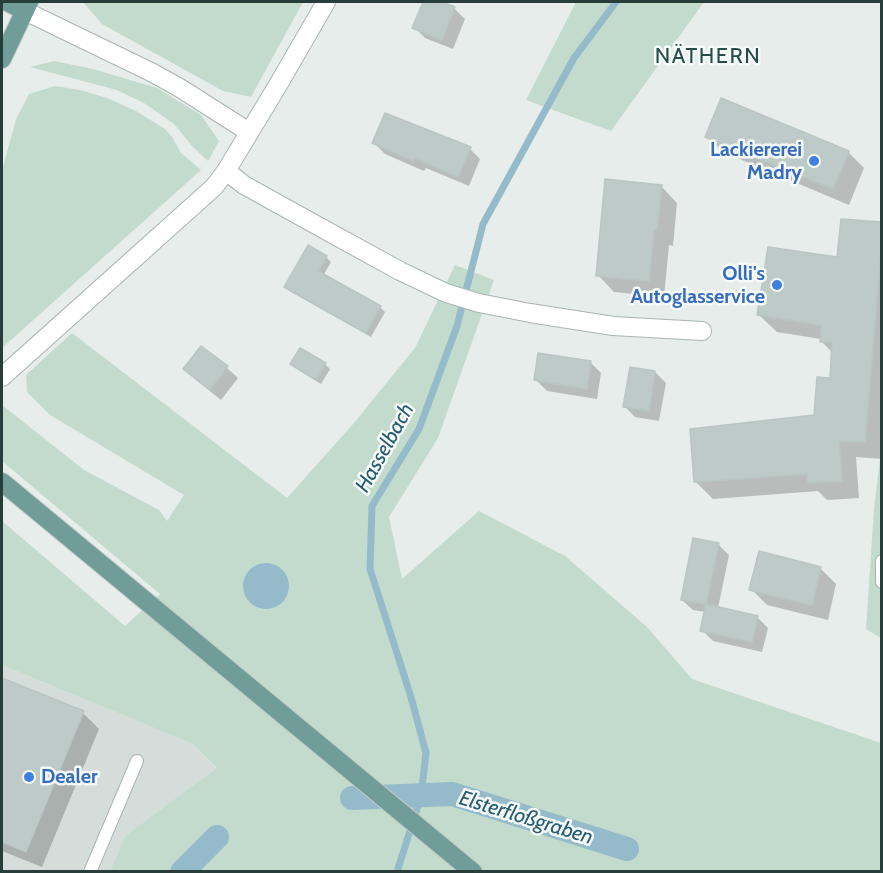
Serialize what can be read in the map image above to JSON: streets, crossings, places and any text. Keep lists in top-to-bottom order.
{
  "districts": ["NÄTHERN"],
  "water": ["Hasselbach", "Elsterfloßgraben"],
  "places": ["Lackiererei Madry", "Olli's Autoglasservice", "Dealer"]
}
